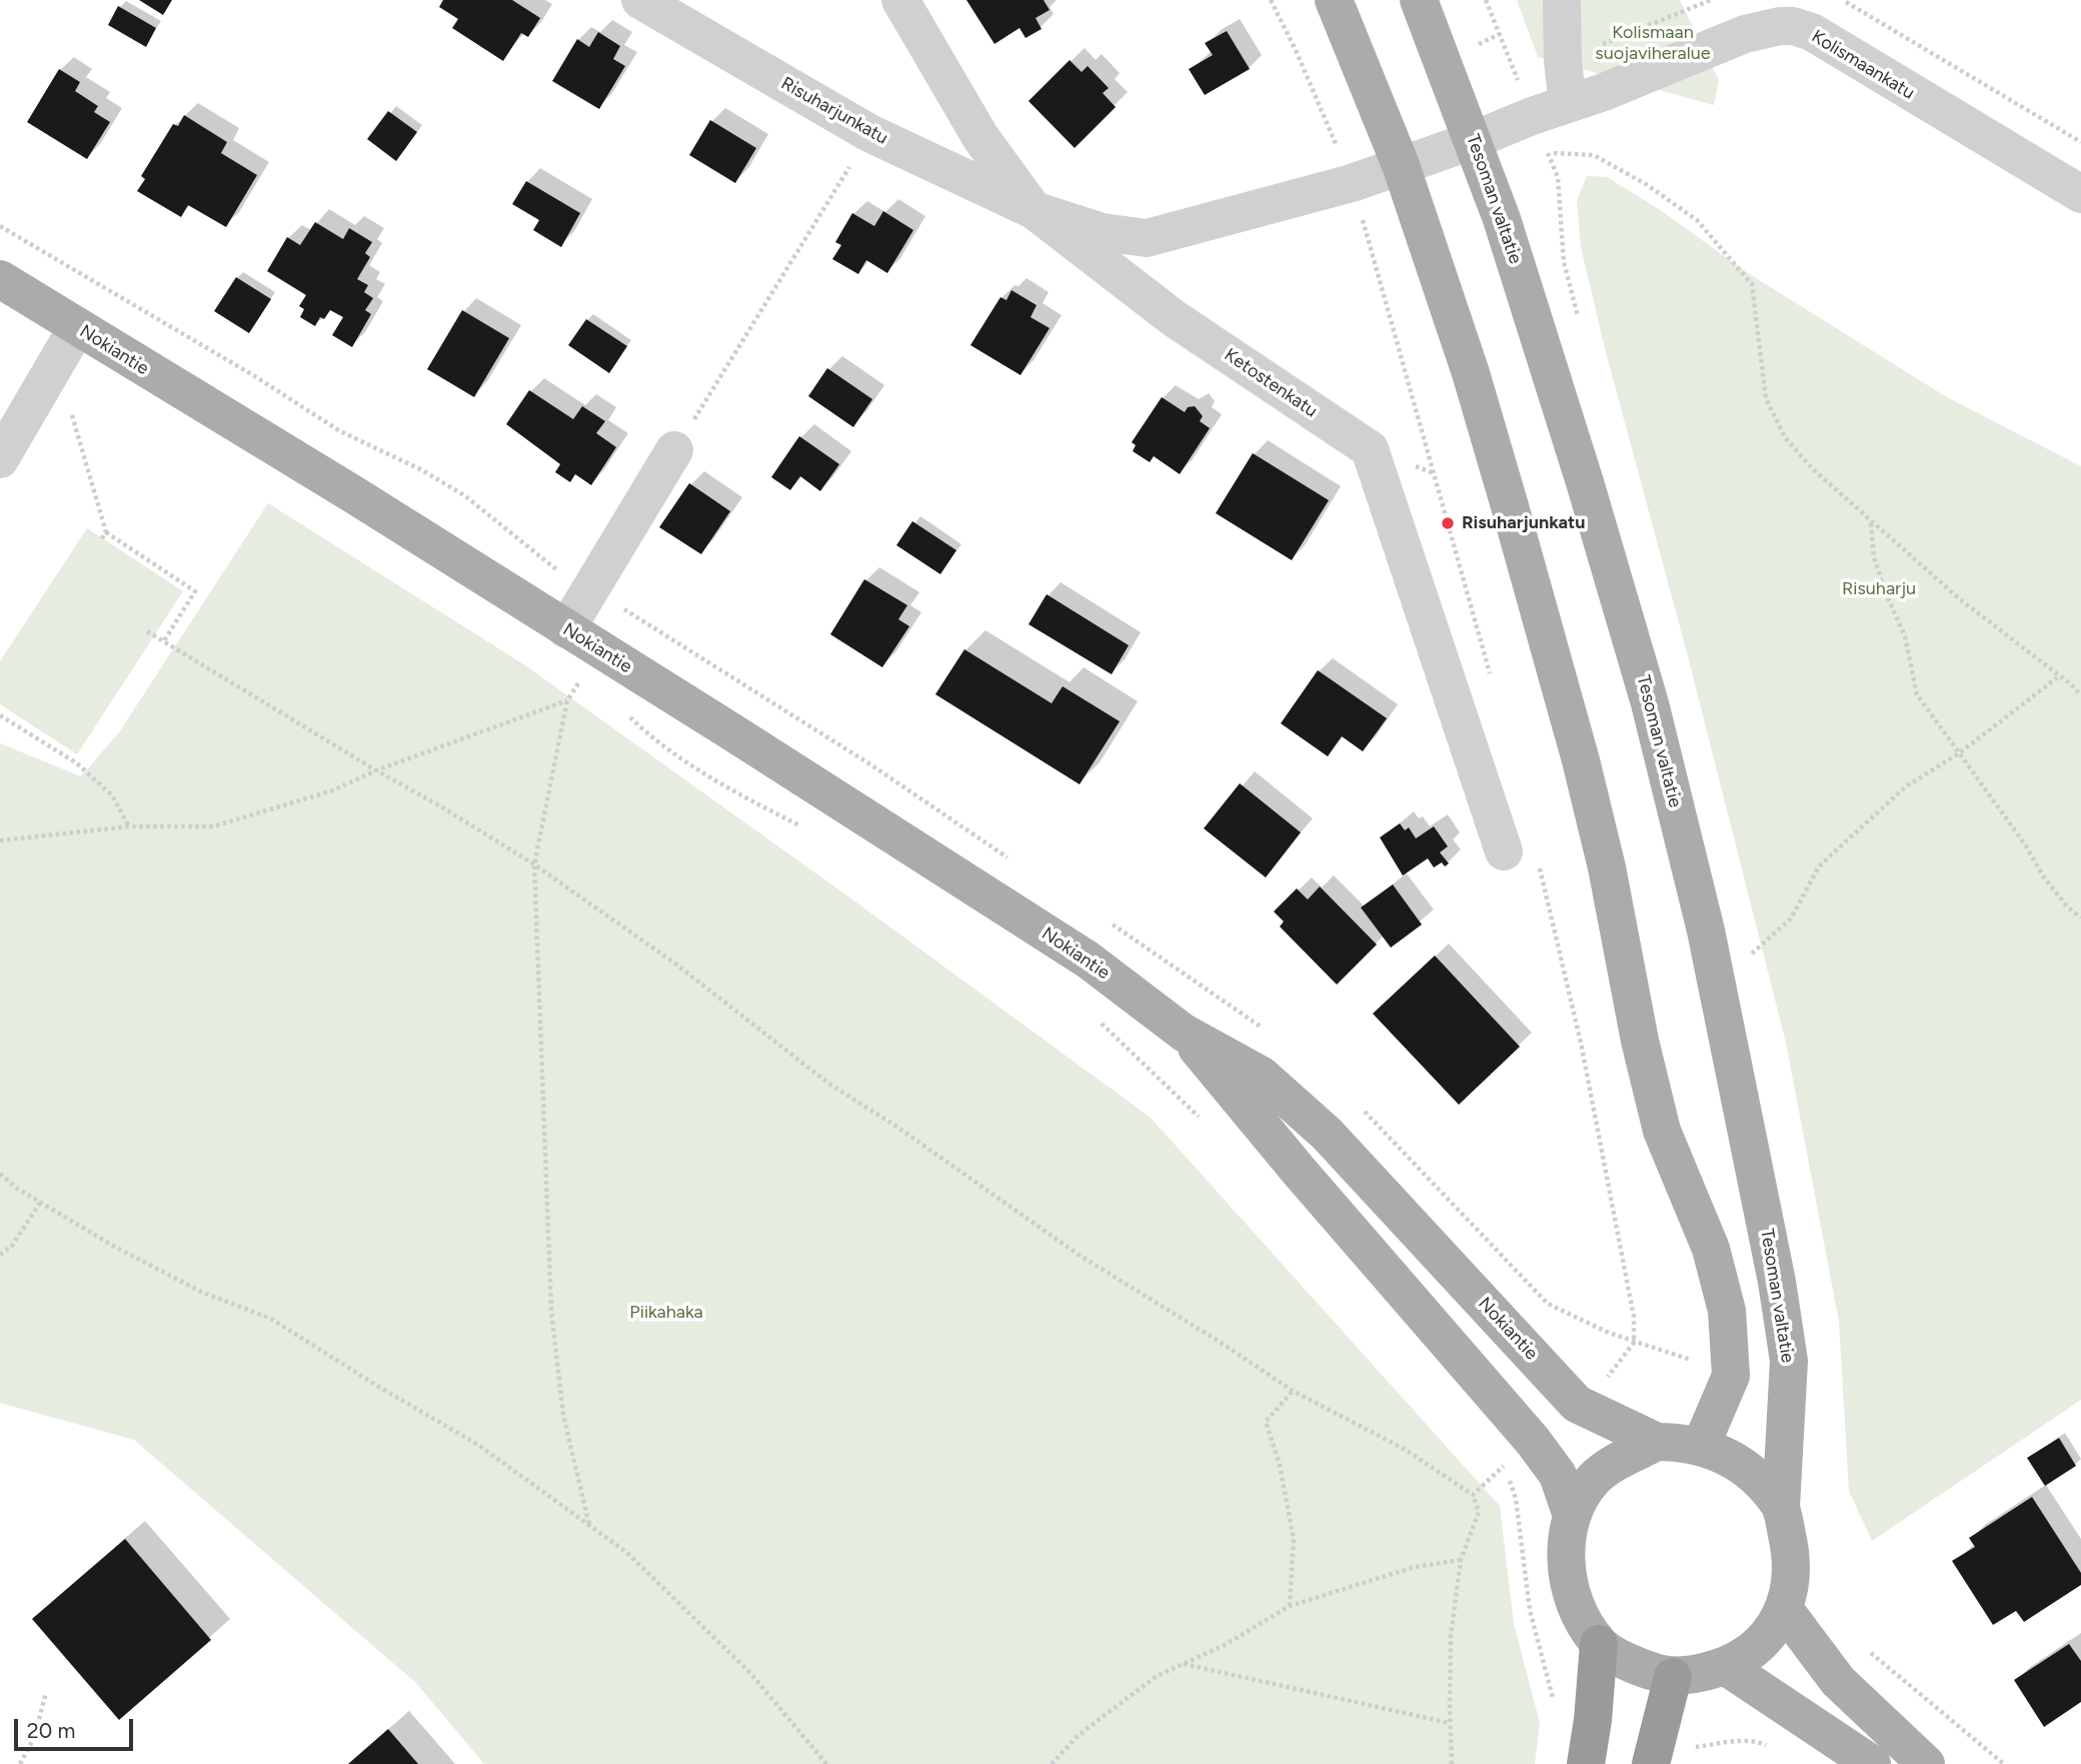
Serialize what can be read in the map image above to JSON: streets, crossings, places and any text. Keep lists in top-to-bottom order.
{
  "streets": {
    "main road": ["Tesoman valtatie", "Nokiantie"],
    "street": ["Kolismaankatu", "Risuharjunkatu", "Ketostenkatu"]
  },
  "crossings": [
    ["Kolismaankatu", "Risuharjunkatu"],
    ["Kolismaankatu", "Tesoman valtatie"],
    ["Kolismaankatu", "Ketostenkatu"],
    ["Risuharjunkatu", "Ketostenkatu"],
    ["Tesoman valtatie", "Nokiantie"]
  ],
  "parks": ["Kolismaan suojaviheralue", "Risuharju", "Piikahaka"],
  "places": ["Risuharjunkatu"],
  "scale_bar": "20 m"
}
